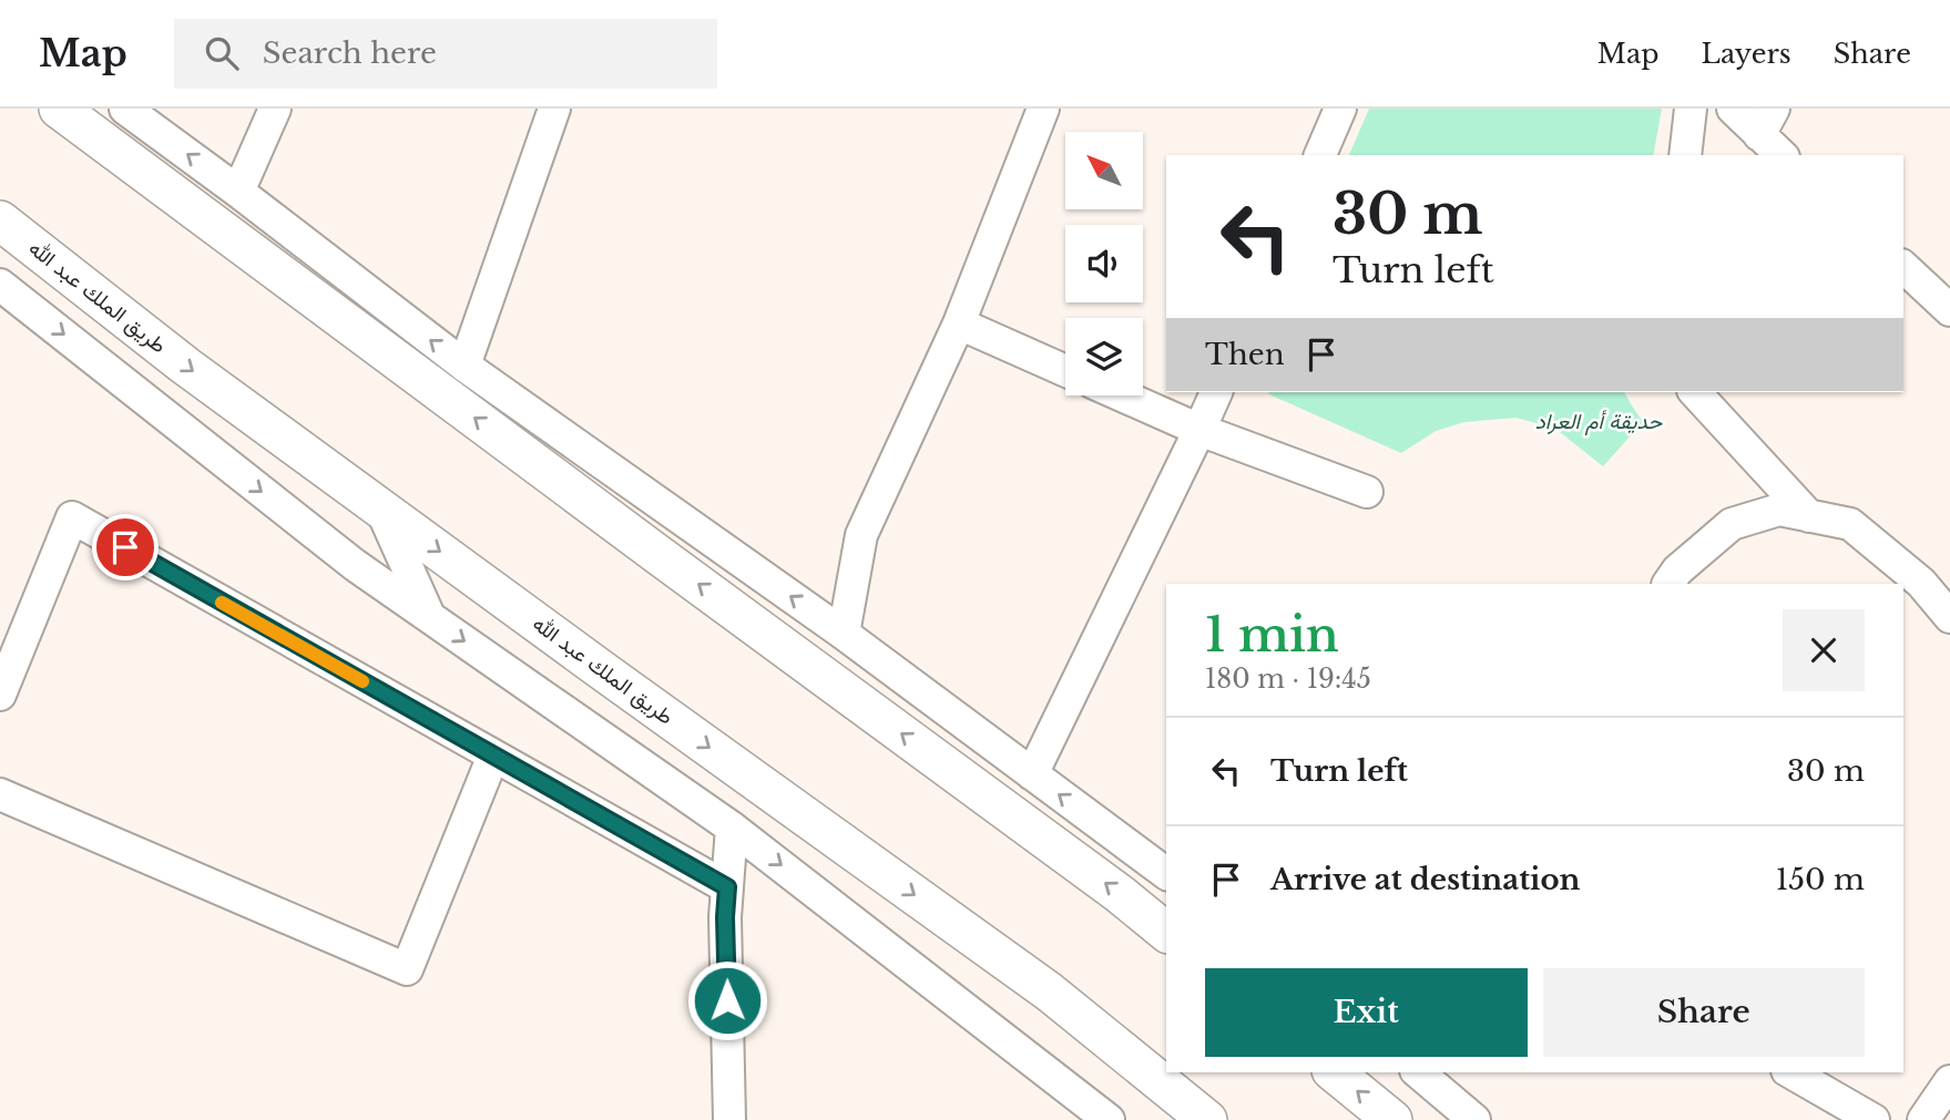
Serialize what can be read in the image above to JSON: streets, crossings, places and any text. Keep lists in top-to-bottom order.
{
  "streets": {
    "main road": ["طريق الملك عبد الله"]
  },
  "parks": ["حديقة أم العراد"],
  "north": "top left",
  "page": {
    "header": "Map",
    "search": "Search here",
    "nav": ["Map", "Layers", "Share"],
    "turn": ["30 m", "Turn left"],
    "then": "Then",
    "heading": ["1 min", "180 m · 19:45"],
    "list": [
      {
        "name": "Turn left",
        "value": "30 m"
      },
      {
        "name": "Arrive at destination",
        "value": "150 m"
      }
    ],
    "buttons": ["Exit", "Share"]
  }
}
